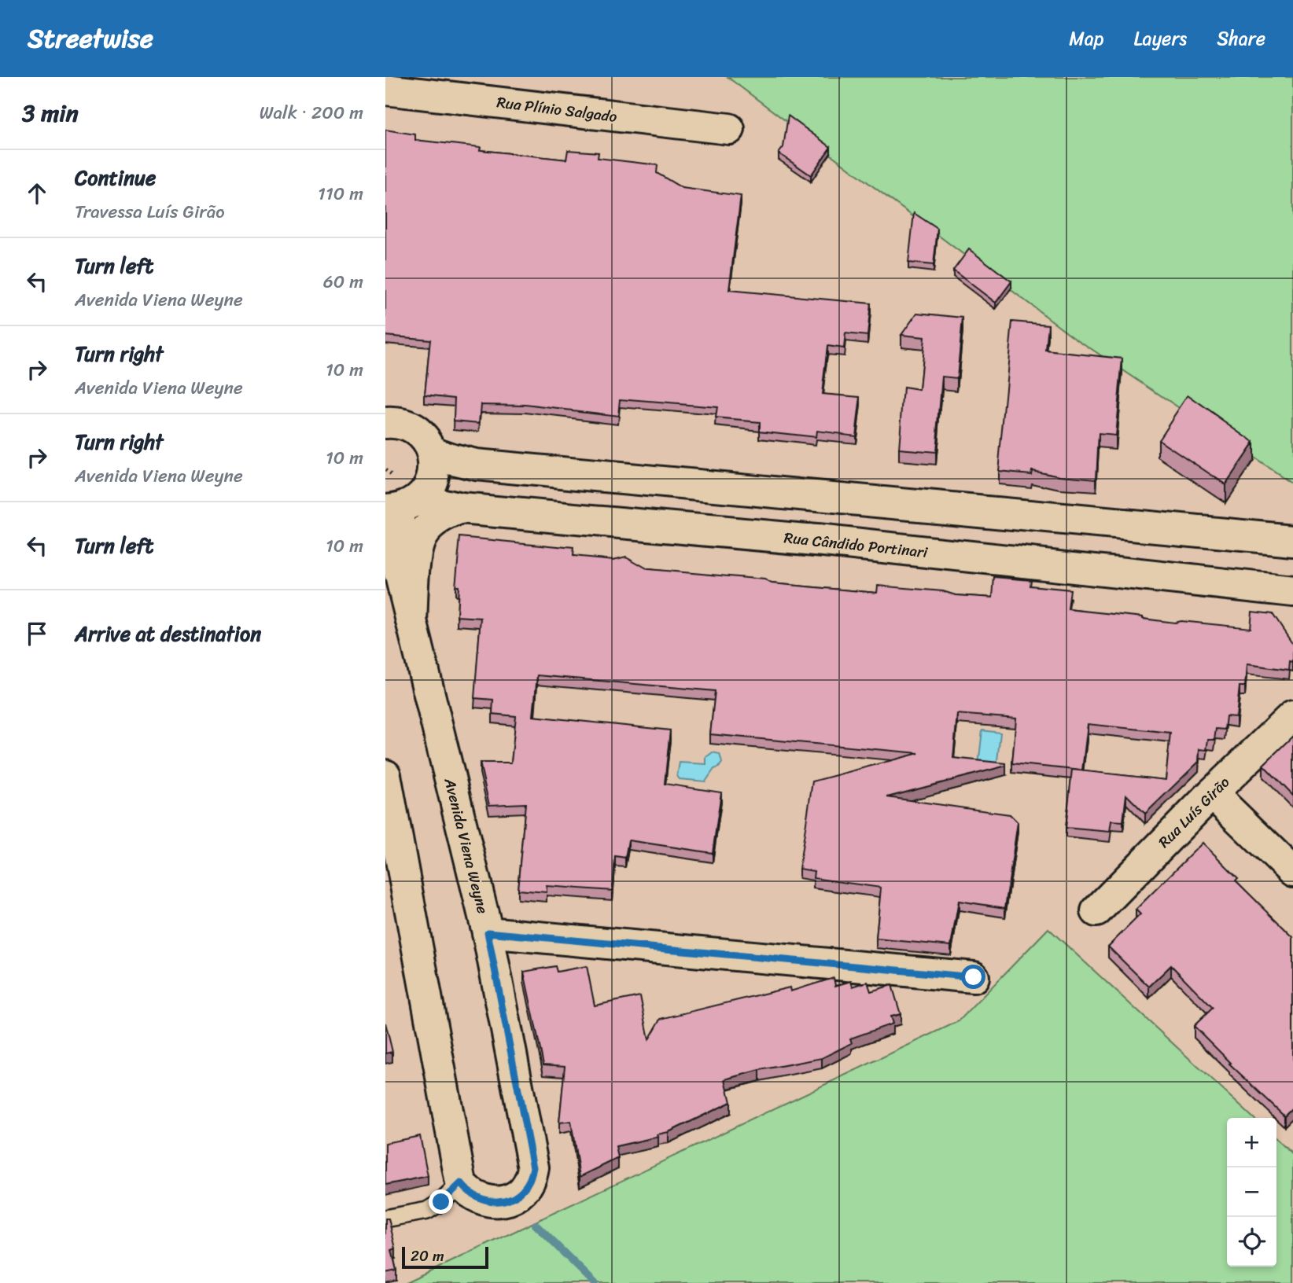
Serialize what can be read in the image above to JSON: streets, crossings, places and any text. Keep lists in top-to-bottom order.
{
  "streets": {
    "street": [
      "Rua Plínio Salgado",
      "Rua Cândido Portinari",
      "Rua Luís Girão",
      "Avenida Viena Weyne"
    ]
  },
  "crossings": [
    ["Rua Cândido Portinari", "Avenida Viena Weyne"]
  ],
  "scale_bar": "20 m",
  "page": {
    "header": "Streetwise",
    "nav": ["Map", "Layers", "Share"],
    "heading": ["3 min", "Walk · 200 m"],
    "list": [
      ["Continue", "Travessa Luís Girão", "110 m"],
      ["Turn left", "Avenida Viena Weyne", "60 m"],
      ["Turn right", "Avenida Viena Weyne", "10 m"],
      ["Turn right", "Avenida Viena Weyne", "10 m"],
      ["Turn left", "10 m"],
      "Arrive at destination"
    ],
    "map_buttons": ["+", "−"],
    "scale": "20 m"
  }
}
